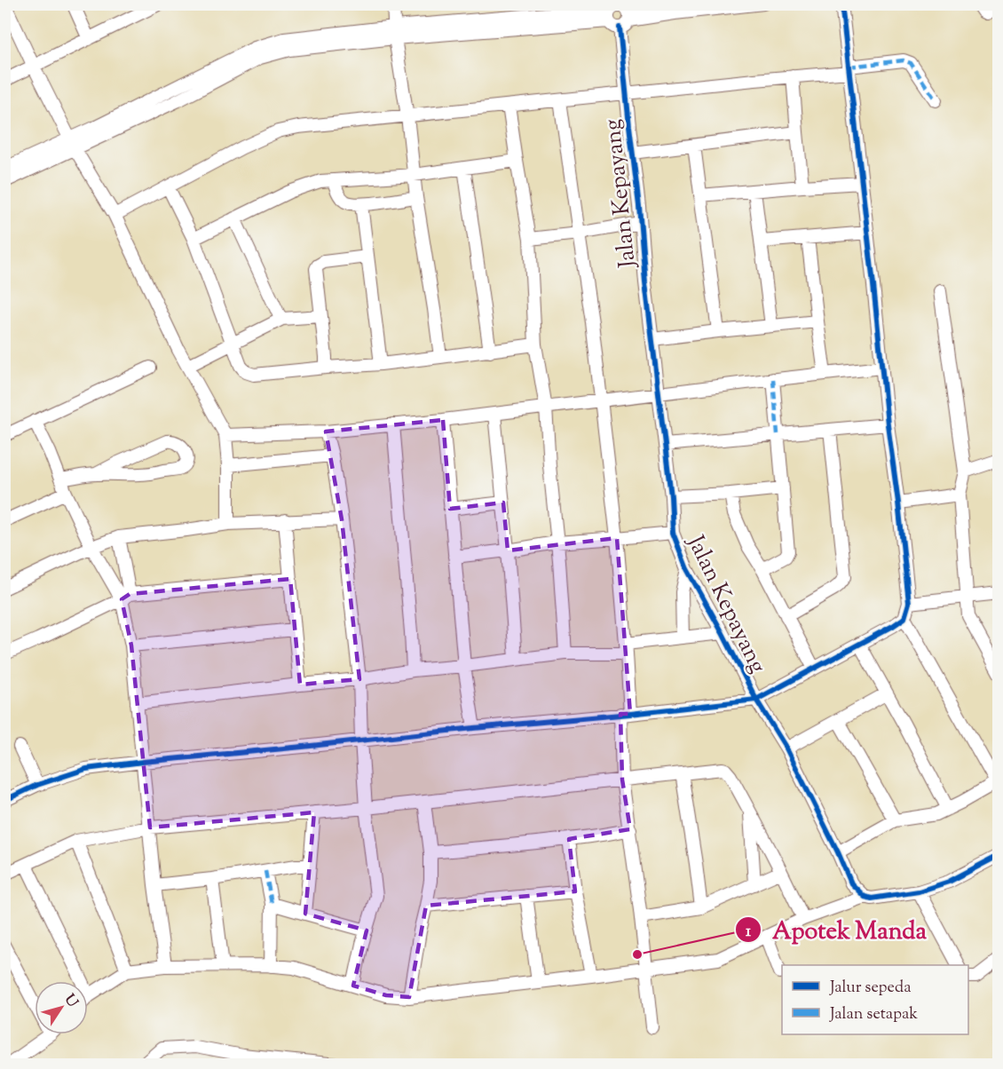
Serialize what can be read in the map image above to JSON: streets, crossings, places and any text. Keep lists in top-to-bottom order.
{
  "streets": {
    "street": ["Jalan Kepayang"]
  },
  "places": ["Apotek Manda"],
  "legend": ["Jalur sepeda", "Jalan setapak"],
  "north": "top right"
}
